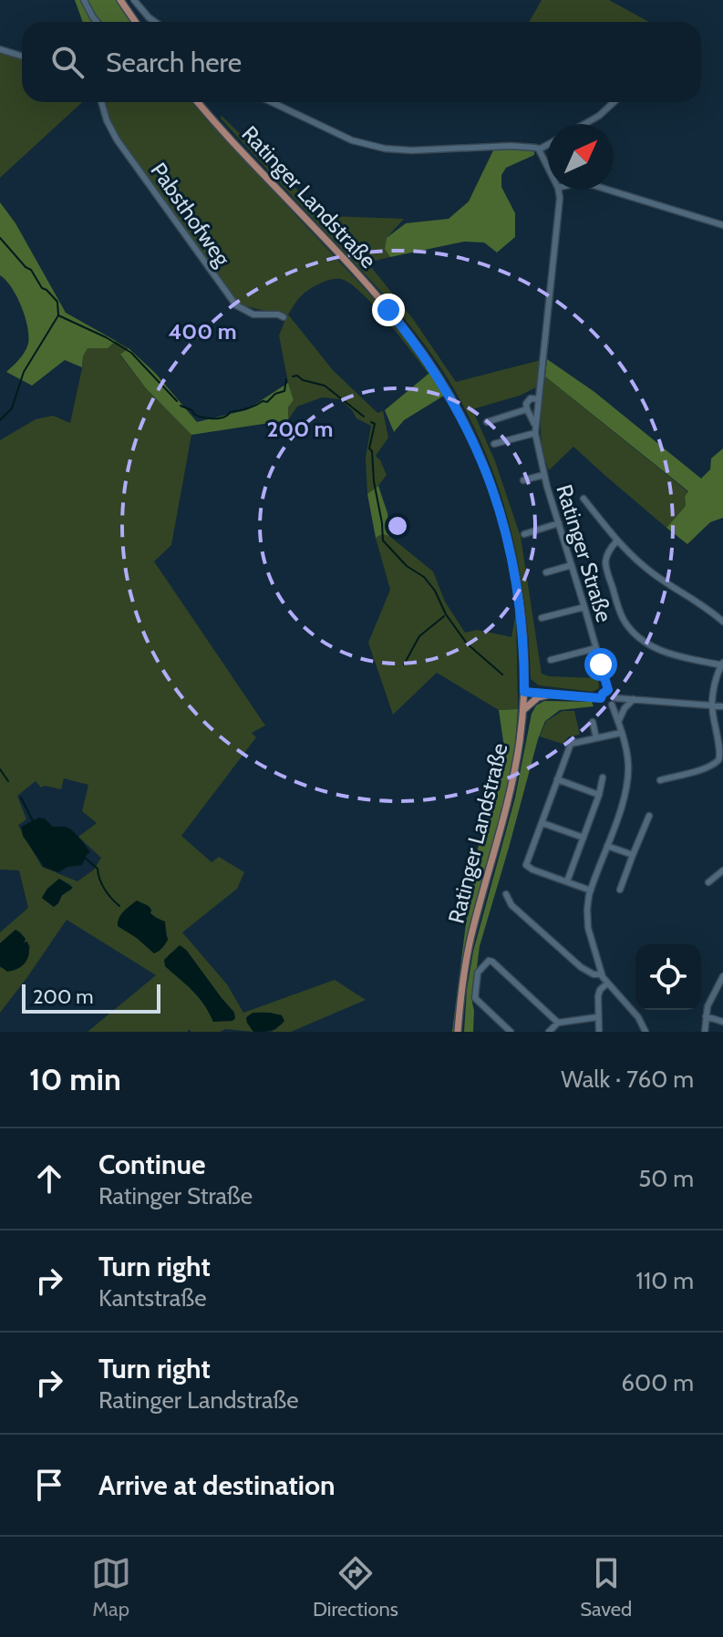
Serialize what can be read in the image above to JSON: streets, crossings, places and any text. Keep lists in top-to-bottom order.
{
  "streets": {
    "main road": ["Ratinger Landstraße"],
    "street": ["Pabsthofweg", "Ratinger Straße"]
  },
  "scale_bar": "200 m",
  "north": "top right",
  "page": {
    "search": "Search here",
    "scale": "200 m",
    "heading": ["10 min", "Walk · 760 m"],
    "list": [
      ["Continue", "Ratinger Straße", "50 m"],
      ["Turn right", "Kantstraße", "110 m"],
      ["Turn right", "Ratinger Landstraße", "600 m"],
      "Arrive at destination"
    ],
    "nav": ["Map", "Directions", "Saved"]
  },
  "rings": ["400 m", "200 m"]
}
